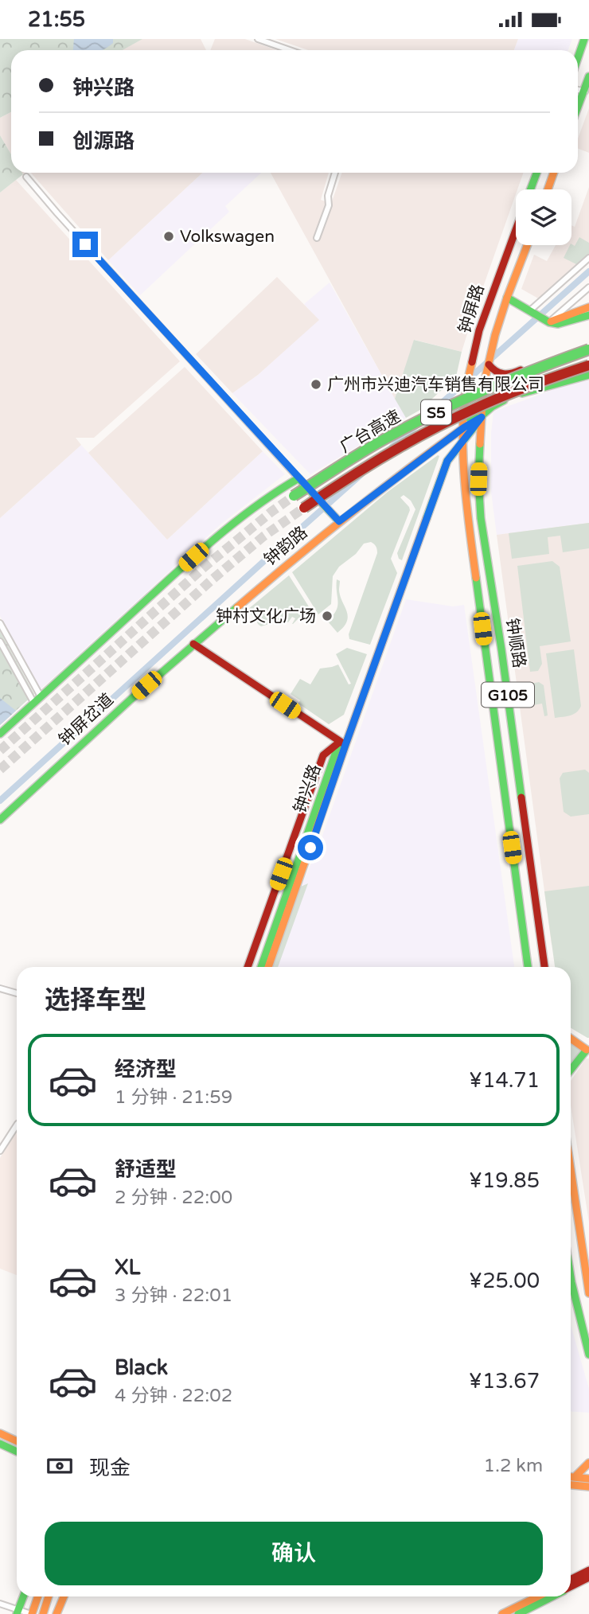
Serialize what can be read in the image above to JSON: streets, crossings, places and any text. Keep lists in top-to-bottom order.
{
  "streets": {
    "main road": [
      "钟屏路",
      "S5",
      "广台高速",
      "钟韵路",
      "钟顺路",
      "G105",
      "钟屏岔道",
      "钟兴路"
    ]
  },
  "crossings": [
    ["钟屏路", "钟韵路"],
    ["钟屏路", "钟顺路"],
    ["钟屏路", "钟兴路"],
    ["钟韵路", "钟顺路"],
    ["钟韵路", "钟屏岔道"],
    ["钟韵路", "钟兴路"],
    ["钟顺路", "钟兴路"]
  ],
  "places": ["Volkswagen", "广州市兴迪汽车销售有限公司", "钟村文化广场"],
  "page": {
    "status": "21:55",
    "banner": ["钟兴路", "创源路"],
    "heading": "选择车型",
    "list": [
      {
        "name": "经济型",
        "note": "1 分钟 · 21:59",
        "value": "¥14.71"
      },
      {
        "name": "舒适型",
        "note": "2 分钟 · 22:00",
        "value": "¥19.85"
      },
      {
        "name": "XL",
        "note": "3 分钟 · 22:01",
        "value": "¥25.00"
      },
      {
        "name": "Black",
        "note": "4 分钟 · 22:02",
        "value": "¥13.67"
      }
    ],
    "pay": ["现金", "1.2 km"],
    "buttons": "确认"
  }
}
